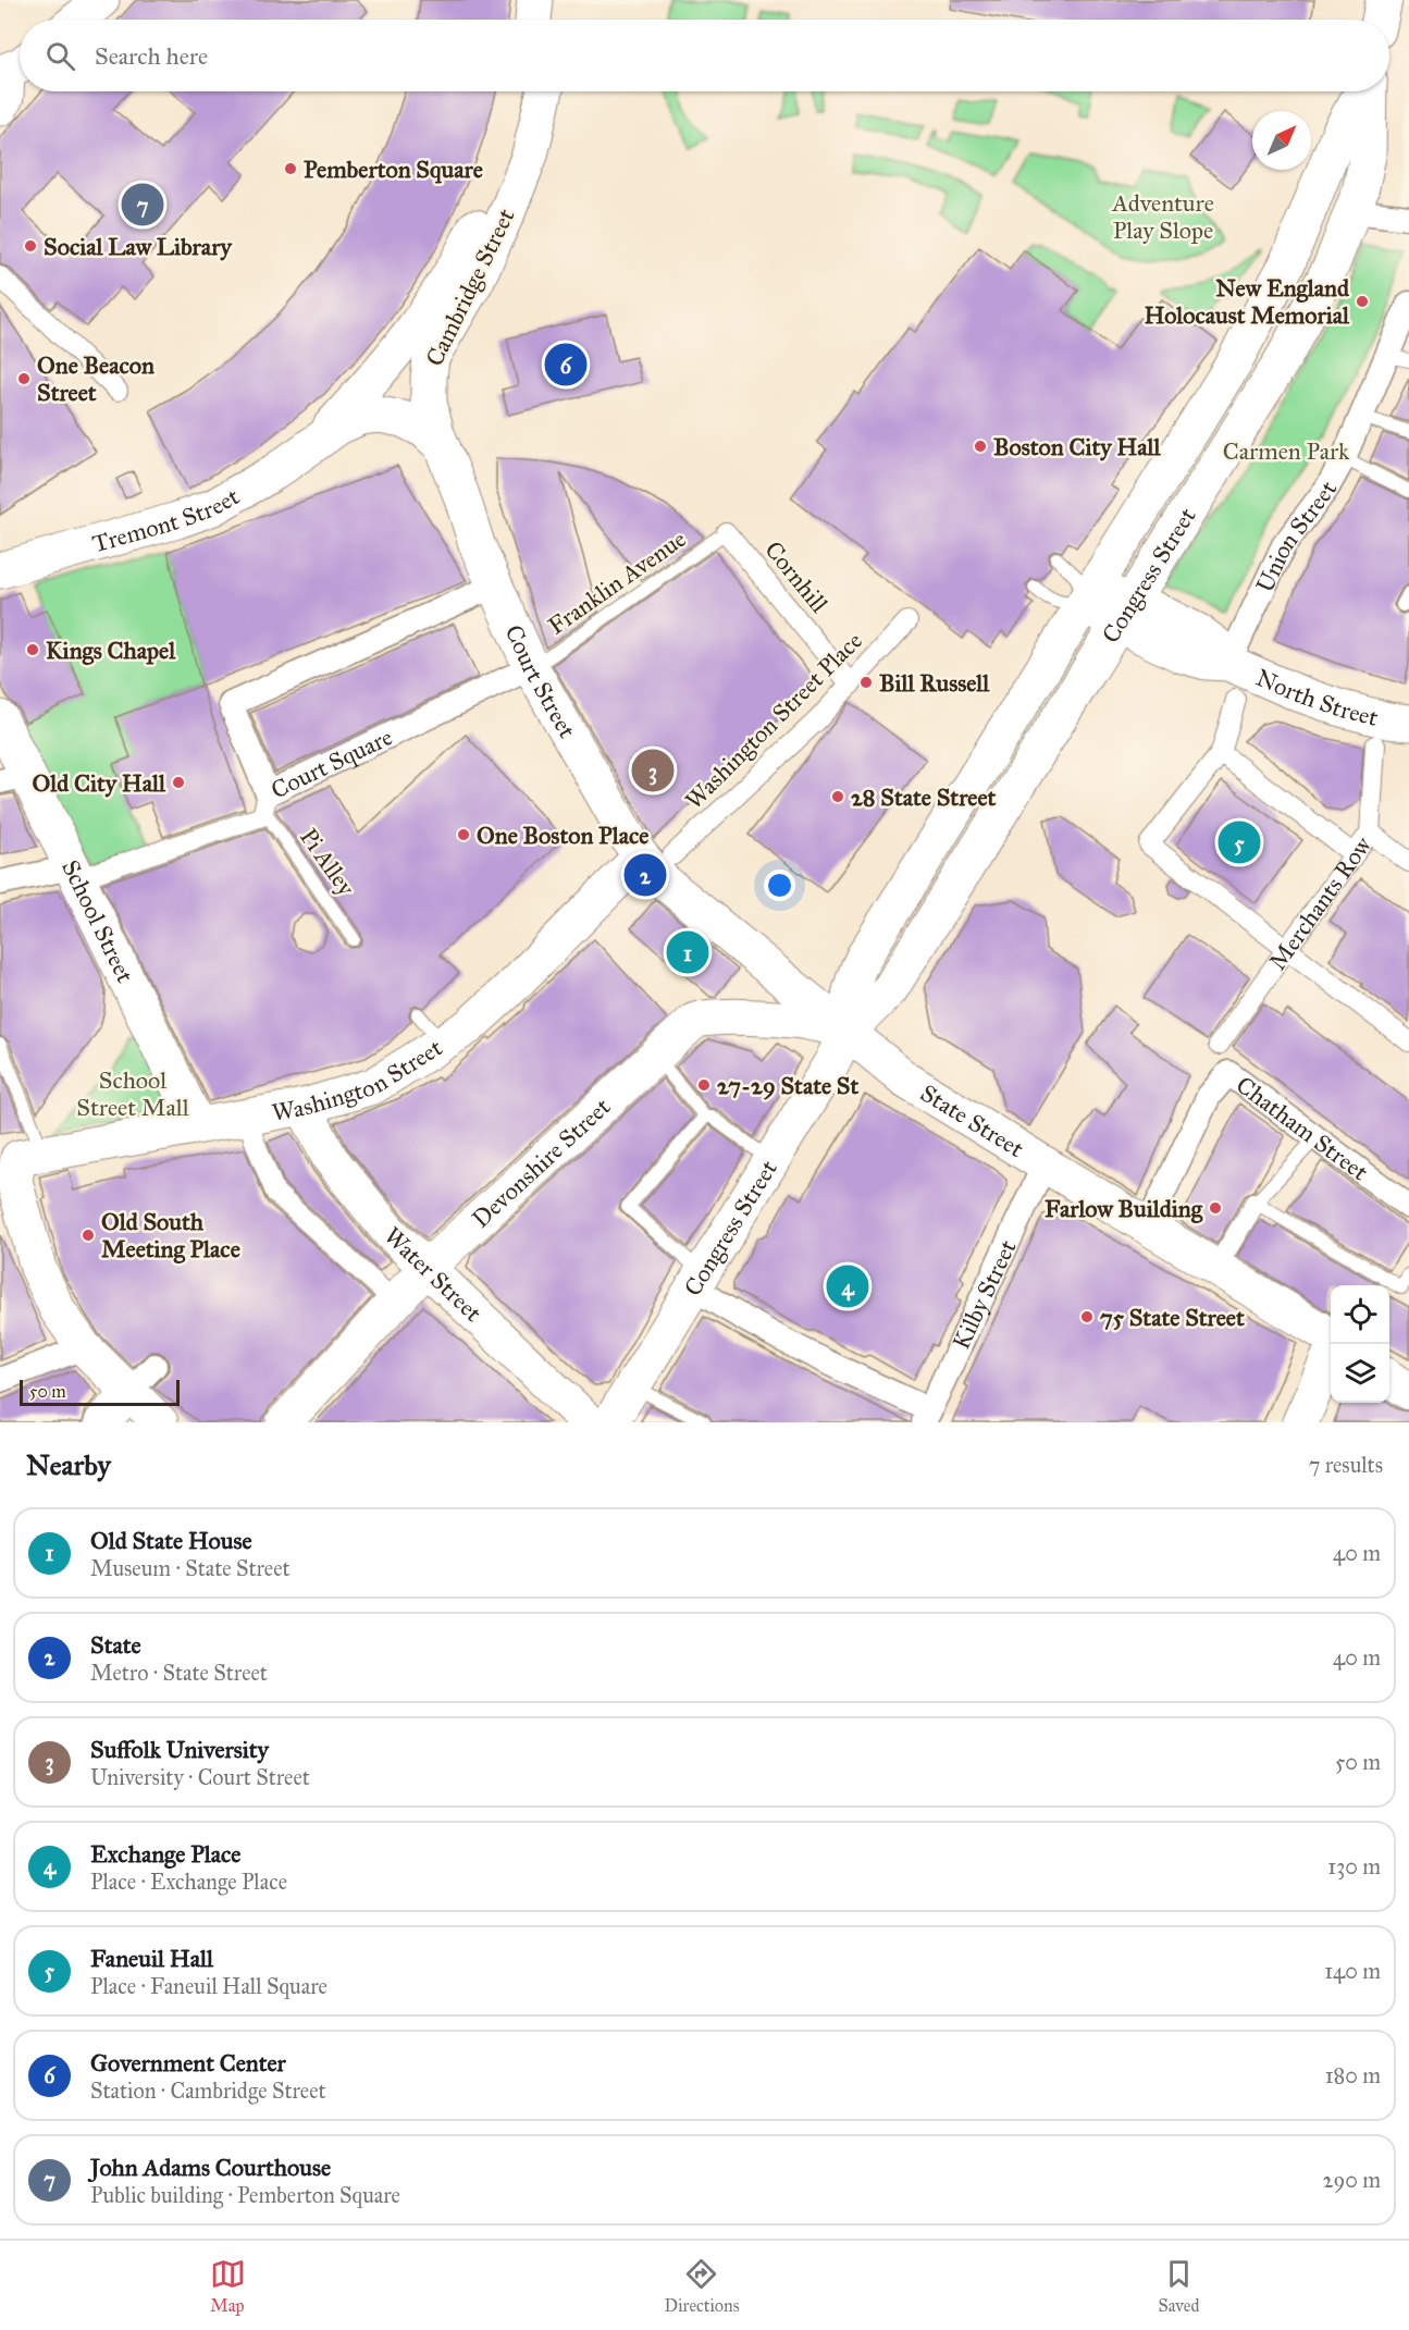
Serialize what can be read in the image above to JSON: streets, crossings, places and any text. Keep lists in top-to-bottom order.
{
  "streets": {
    "main road": [
      "Cambridge Street",
      "Tremont Street",
      "Congress Street",
      "Court Street",
      "North Street",
      "School Street",
      "Washington Street",
      "State Street",
      "Devonshire Street",
      "Water Street"
    ],
    "street": [
      "Union Street",
      "Cornhill",
      "Washington Street Place",
      "Court Square",
      "Merchants Row",
      "Chatham Street",
      "Kilby Street"
    ],
    "lane": ["Franklin Avenue", "Pi Alley"]
  },
  "crossings": [
    ["Cambridge Street", "Tremont Street"],
    ["Cambridge Street", "Court Street"],
    ["Union Street", "North Street"],
    ["Congress Street", "North Street"],
    ["Congress Street", "State Street"],
    ["Congress Street", "Devonshire Street"],
    ["Cornhill", "Franklin Avenue"],
    ["Cornhill", "Washington Street Place"],
    ["Franklin Avenue", "Court Street"],
    ["Franklin Avenue", "Court Square"],
    ["Court Street", "Washington Street Place"],
    ["Court Street", "Court Square"],
    ["Court Street", "Washington Street"],
    ["Court Street", "State Street"],
    ["Washington Street Place", "Washington Street"],
    ["Washington Street Place", "State Street"],
    ["Court Square", "Pi Alley"],
    ["School Street", "Washington Street"],
    ["Washington Street", "State Street"],
    ["Washington Street", "Water Street"],
    ["State Street", "Chatham Street"],
    ["State Street", "Devonshire Street"],
    ["State Street", "Kilby Street"],
    ["Devonshire Street", "Water Street"]
  ],
  "parks": ["Adventure Play Slope", "Carmen Park", "School Street Mall"],
  "places": [
    "Pemberton Square",
    "Social Law Library",
    "New England Holocaust Memorial",
    "One Beacon Street",
    "Boston City Hall",
    "Kings Chapel",
    "Bill Russell",
    "Old City Hall",
    "28 State Street",
    "One Boston Place",
    "27-29 State St",
    "Farlow Building",
    "Old South Meeting Place",
    "75 State Street"
  ],
  "scale_bar": "50 m",
  "north": "top right",
  "page": {
    "search": "Search here",
    "pins": [
      "7",
      "6",
      "3",
      "5",
      "2",
      "1",
      "4"
    ],
    "scale": "50 m",
    "heading": ["Nearby", "7 results"],
    "list": [
      {
        "mark": "1",
        "name": "Old State House",
        "note": "Museum · State Street",
        "value": "40 m"
      },
      {
        "mark": "2",
        "name": "State",
        "note": "Metro · State Street",
        "value": "40 m"
      },
      {
        "mark": "3",
        "name": "Suffolk University",
        "note": "University · Court Street",
        "value": "50 m"
      },
      {
        "mark": "4",
        "name": "Exchange Place",
        "note": "Place · Exchange Place",
        "value": "130 m"
      },
      {
        "mark": "5",
        "name": "Faneuil Hall",
        "note": "Place · Faneuil Hall Square",
        "value": "140 m"
      },
      {
        "mark": "6",
        "name": "Government Center",
        "note": "Station · Cambridge Street",
        "value": "180 m"
      },
      {
        "mark": "7",
        "name": "John Adams Courthouse",
        "note": "Public building · Pemberton Square",
        "value": "290 m"
      }
    ],
    "nav": ["Map", "Directions", "Saved"]
  }
}
